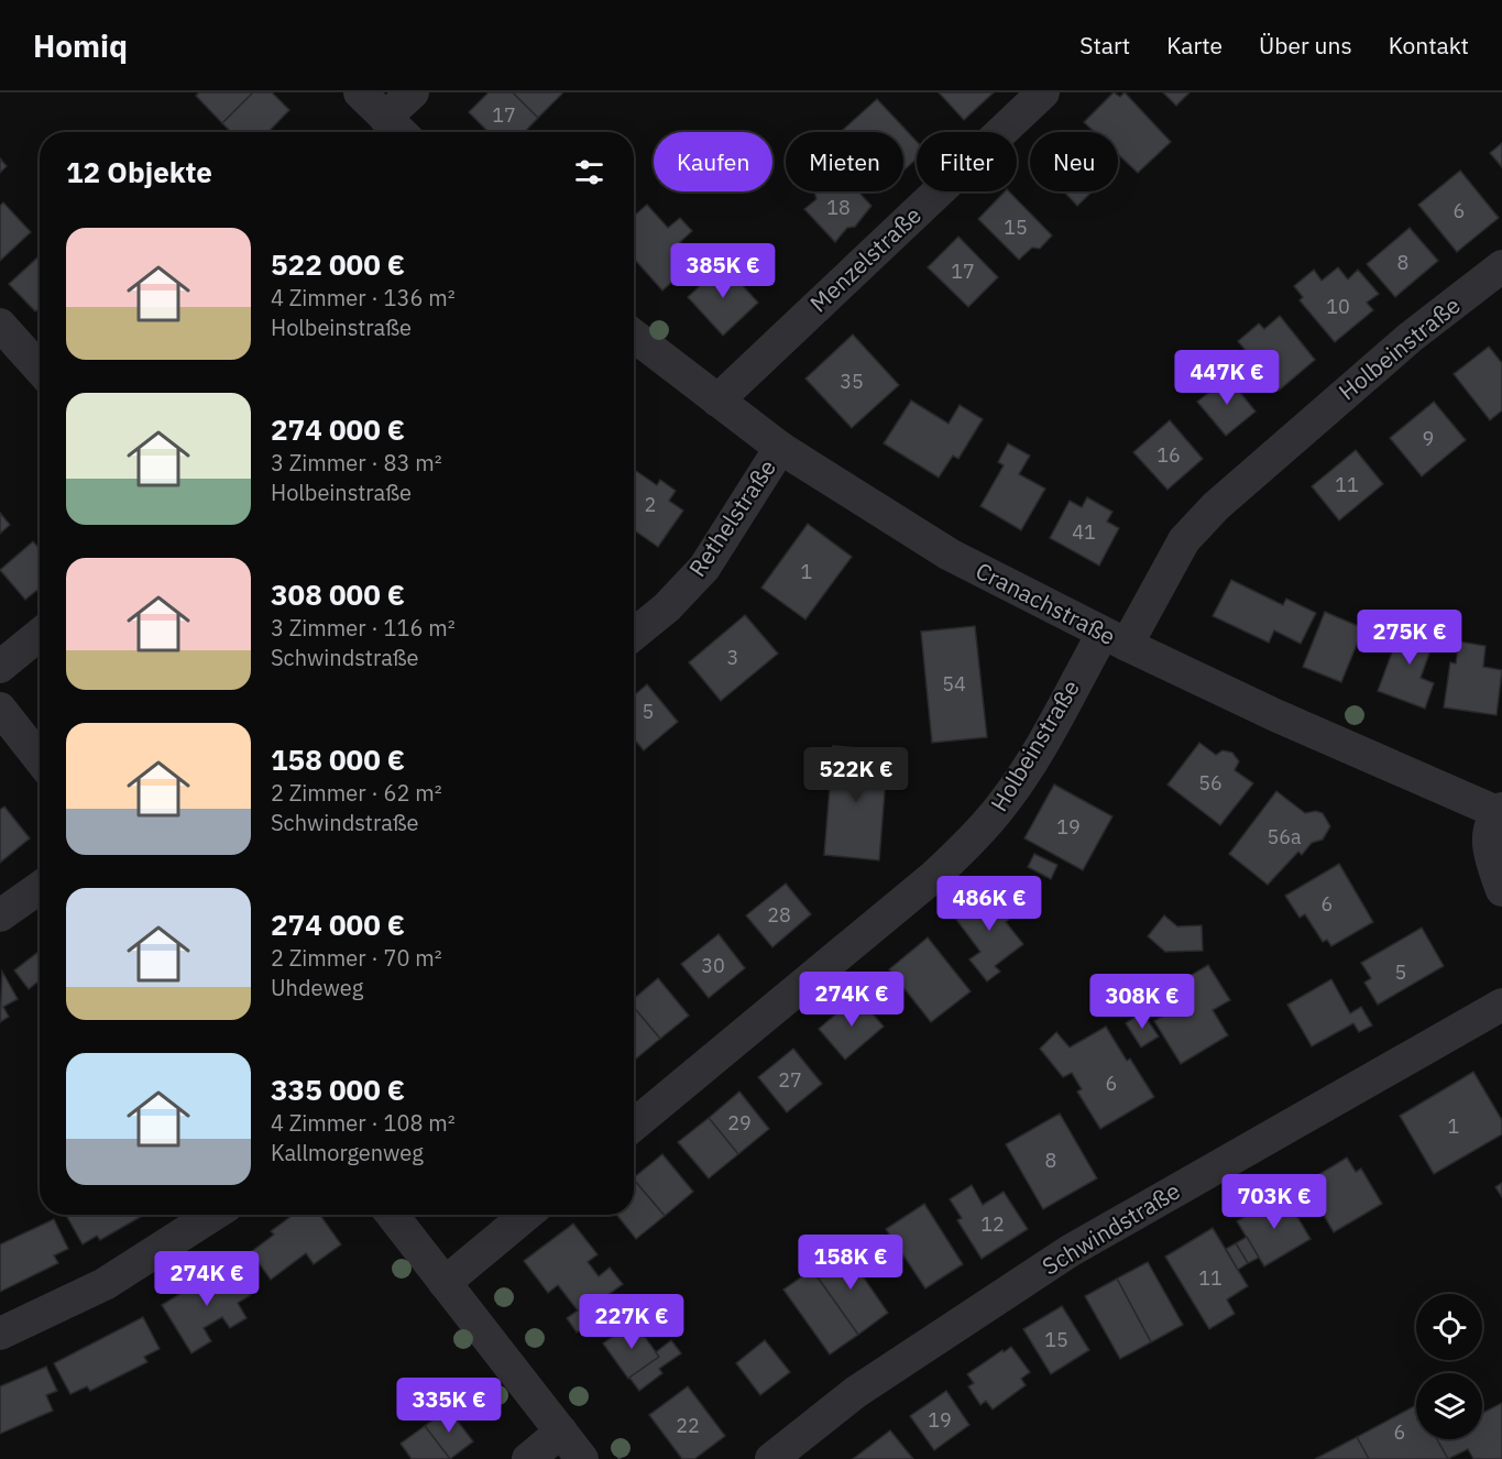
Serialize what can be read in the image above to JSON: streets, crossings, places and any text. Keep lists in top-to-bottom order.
{
  "streets": {
    "street": [
      "Menzelstraße",
      "Holbeinstraße",
      "Rethelstraße",
      "Cranachstraße",
      "Schwindstraße"
    ]
  },
  "crossings": [
    ["Menzelstraße", "Cranachstraße"],
    ["Holbeinstraße", "Cranachstraße"],
    ["Rethelstraße", "Cranachstraße"]
  ],
  "house_numbers": [
    "17",
    "18",
    "6",
    "15",
    "8",
    "17",
    "10",
    "35",
    "9",
    "16",
    "11",
    "2",
    "41",
    "1",
    "3",
    "54",
    "5",
    "56",
    "19",
    "56a",
    "6",
    "28",
    "30",
    "5",
    "27",
    "6",
    "29",
    "1",
    "8",
    "12",
    "11",
    "15",
    "19",
    "22",
    "6"
  ],
  "page": {
    "header": "Homiq",
    "nav": [
      "Start",
      "Karte",
      "Über uns",
      "Kontakt"
    ],
    "chip": [
      "Kaufen",
      "Mieten",
      "Filter",
      "Neu"
    ],
    "heading": "12 Objekte",
    "list": [
      {
        "name": "522 000 €",
        "note": "4 Zimmer · 136 m² · Holbeinstraße"
      },
      {
        "name": "274 000 €",
        "note": "3 Zimmer · 83 m² · Holbeinstraße"
      },
      {
        "name": "308 000 €",
        "note": "3 Zimmer · 116 m² · Schwindstraße"
      },
      {
        "name": "158 000 €",
        "note": "2 Zimmer · 62 m² · Schwindstraße"
      },
      {
        "name": "274 000 €",
        "note": "2 Zimmer · 70 m² · Uhdeweg"
      },
      {
        "name": "335 000 €",
        "note": "4 Zimmer · 108 m² · Kallmorgenweg"
      }
    ],
    "price": [
      "385K €",
      "447K €",
      "275K €",
      "522K €",
      "486K €",
      "274K €",
      "308K €",
      "703K €",
      "158K €",
      "274K €",
      "227K €",
      "335K €"
    ]
  }
}
